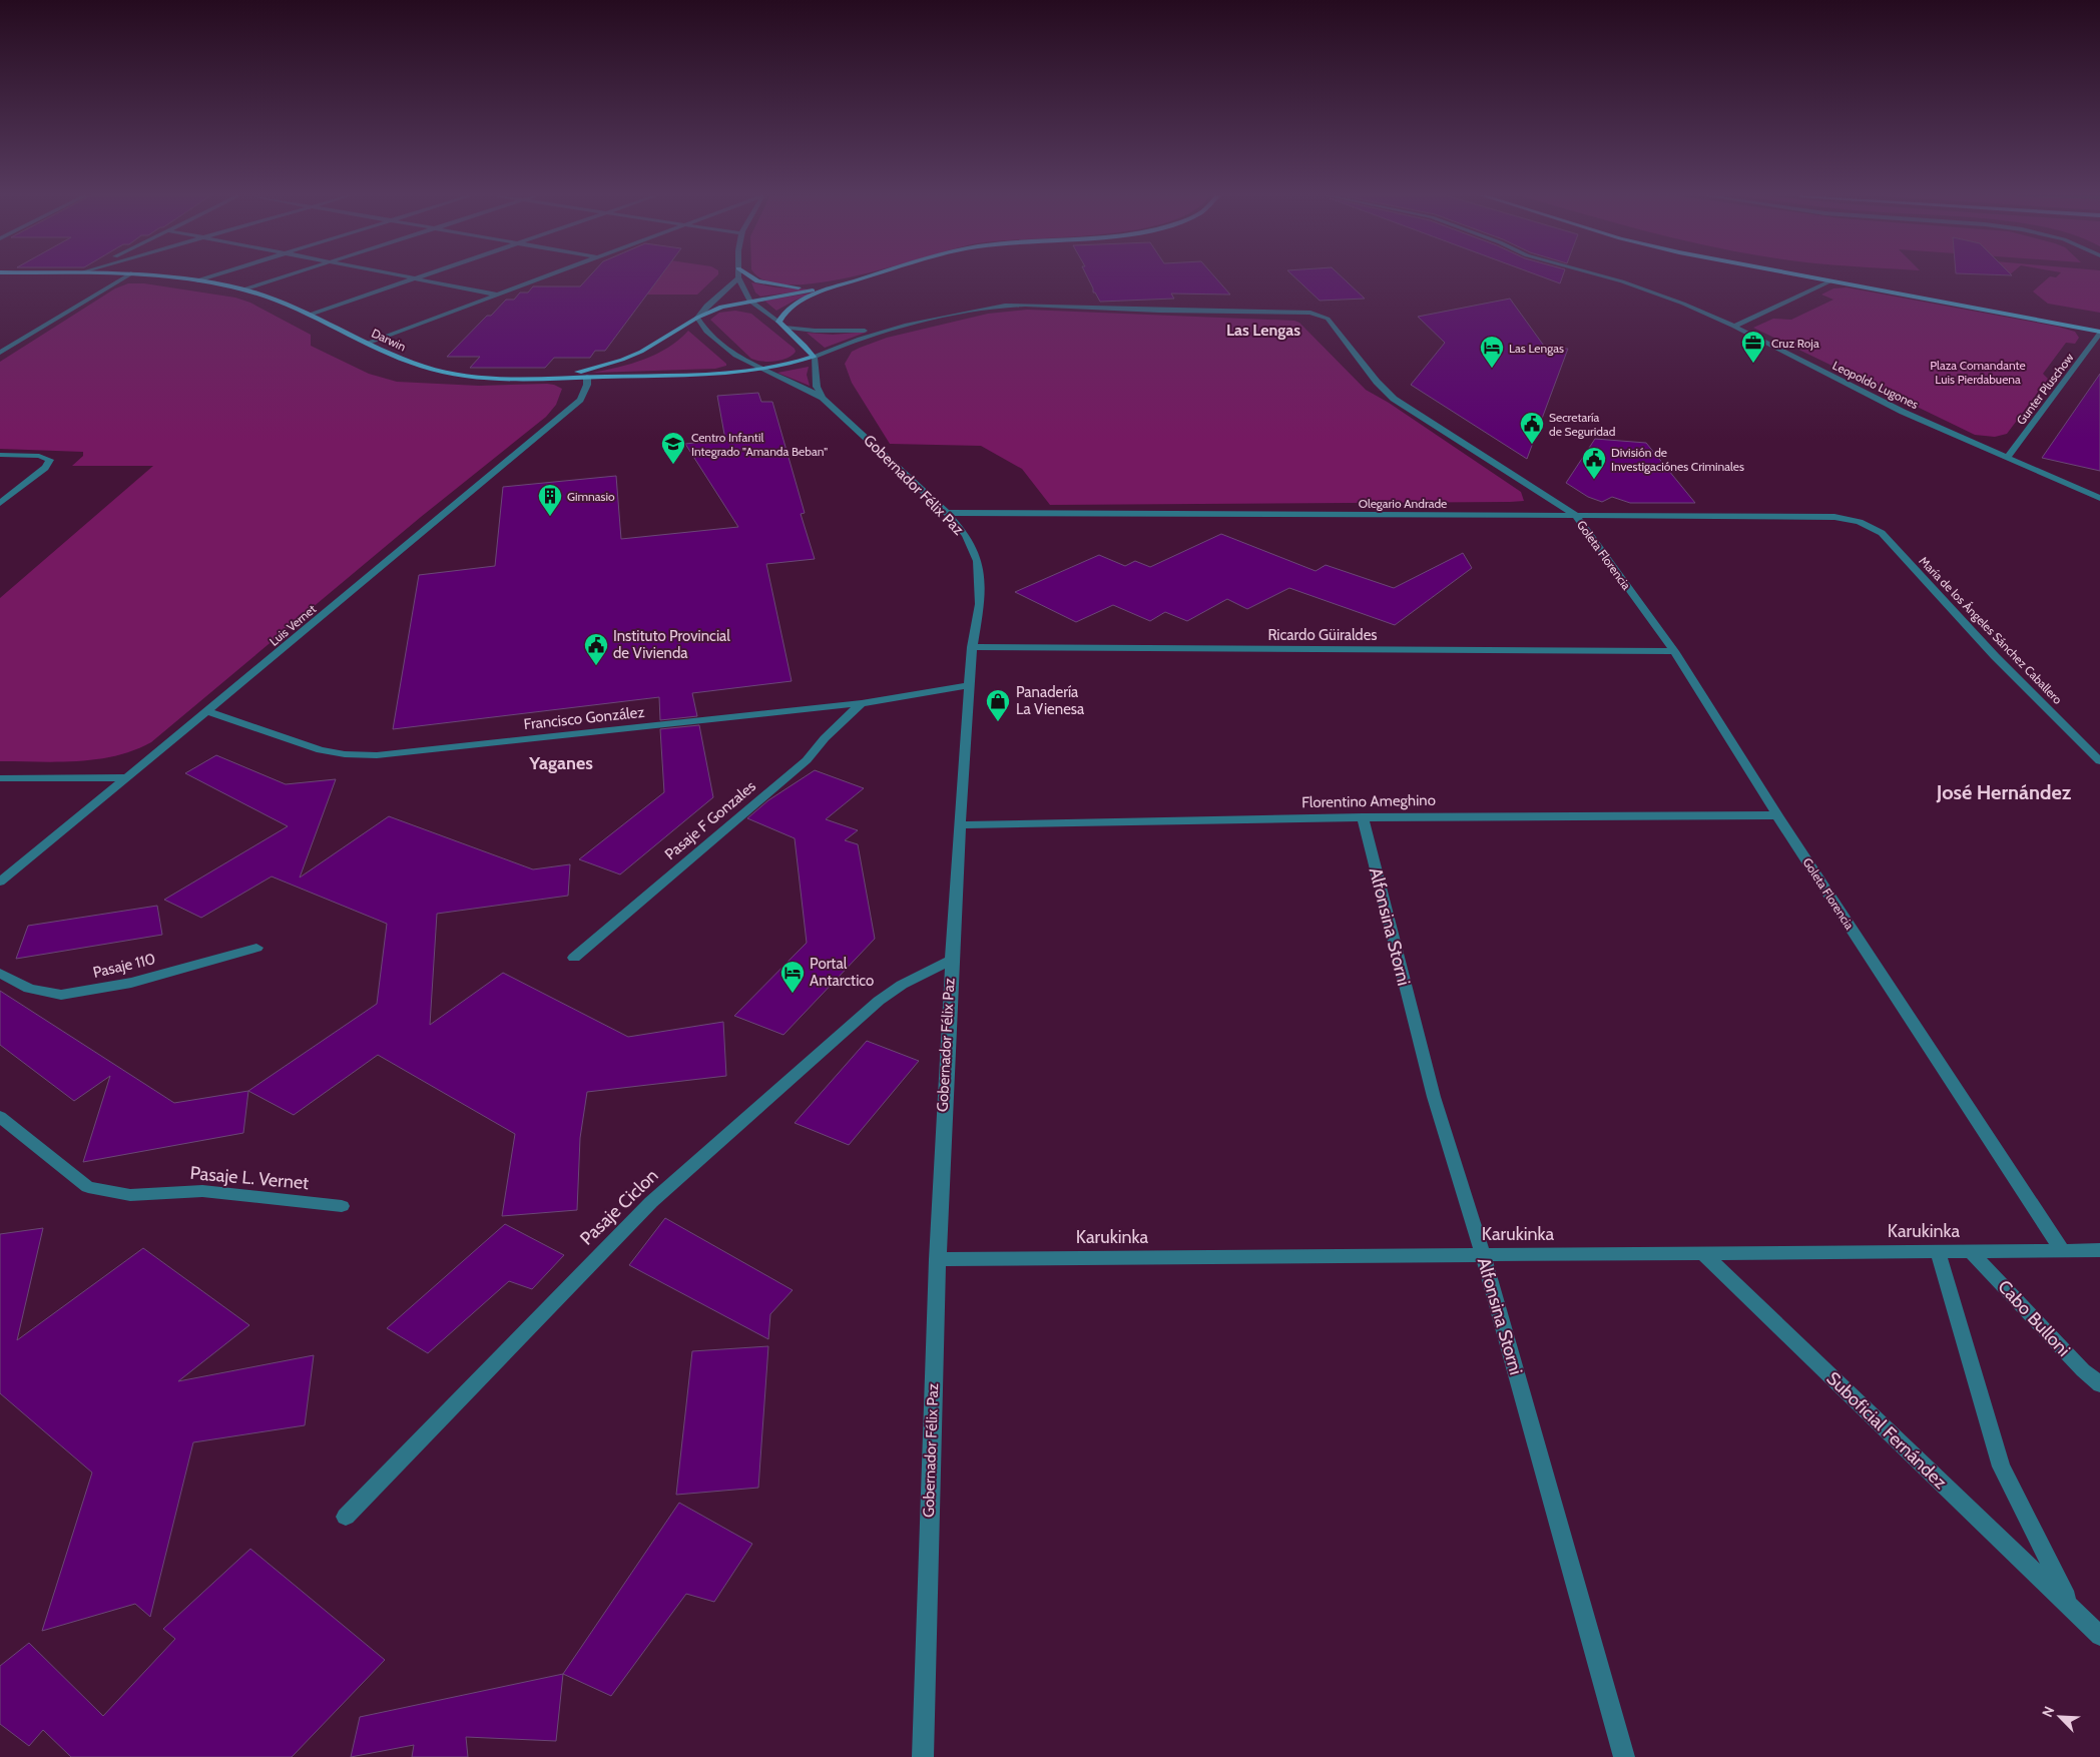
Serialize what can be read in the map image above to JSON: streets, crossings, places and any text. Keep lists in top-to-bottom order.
{
  "streets": {
    "main road": ["Darwin"],
    "street": [
      "Leopoldo Lugones",
      "Gunter Pluschow",
      "Gobernador Félix Paz",
      "Olegario Andrade",
      "Goleta Florencia",
      "Luis Vernet",
      "María de los Ángeles Sánchez Caballero",
      "Ricardo Güiraldes",
      "Francisco González",
      "Florentino Ameghino",
      "Pasaje F Gonzales",
      "Alfonsina Storni",
      "Pasaje 110",
      "Pasaje L. Vernet",
      "Pasaje Ciclon",
      "Karukinka",
      "Cabo Bulloni",
      "Suboficial Fernández"
    ]
  },
  "crossings": [
    ["Darwin", "Gobernador Félix Paz"],
    ["Darwin", "Goleta Florencia"],
    ["Darwin", "Luis Vernet"],
    ["Leopoldo Lugones", "Gunter Pluschow"],
    ["Gobernador Félix Paz", "Olegario Andrade"],
    ["Gobernador Félix Paz", "Ricardo Güiraldes"],
    ["Gobernador Félix Paz", "Francisco González"],
    ["Gobernador Félix Paz", "Florentino Ameghino"],
    ["Gobernador Félix Paz", "Pasaje Ciclon"],
    ["Gobernador Félix Paz", "Karukinka"],
    ["Olegario Andrade", "Goleta Florencia"],
    ["Olegario Andrade", "María de los Ángeles Sánchez Caballero"],
    ["Goleta Florencia", "Ricardo Güiraldes"],
    ["Goleta Florencia", "Florentino Ameghino"],
    ["Goleta Florencia", "Karukinka"],
    ["Luis Vernet", "Francisco González"],
    ["Francisco González", "Pasaje F Gonzales"],
    ["Florentino Ameghino", "Alfonsina Storni"],
    ["Alfonsina Storni", "Karukinka"],
    ["Karukinka", "Cabo Bulloni"],
    ["Karukinka", "Suboficial Fernández"]
  ],
  "districts": ["Las Lengas", "Yaganes", "José Hernández"],
  "parks": ["Plaza Comandante Luis Pierdabuena"],
  "places": {
    "office": ["Cruz Roja"],
    "hotel": ["Las Lengas", "Portal Antarctico"],
    "public building": ["Secretaría de Seguridad", "División de Investigaciónes Criminales", "Instituto Provincial de Vivienda"],
    "school or university": ["Centro Infantil Integrado \"Amanda Beban\""],
    "building": ["Gimnasio"],
    "shop": ["Panadería La Vienesa"]
  },
  "north": "top left"
}
